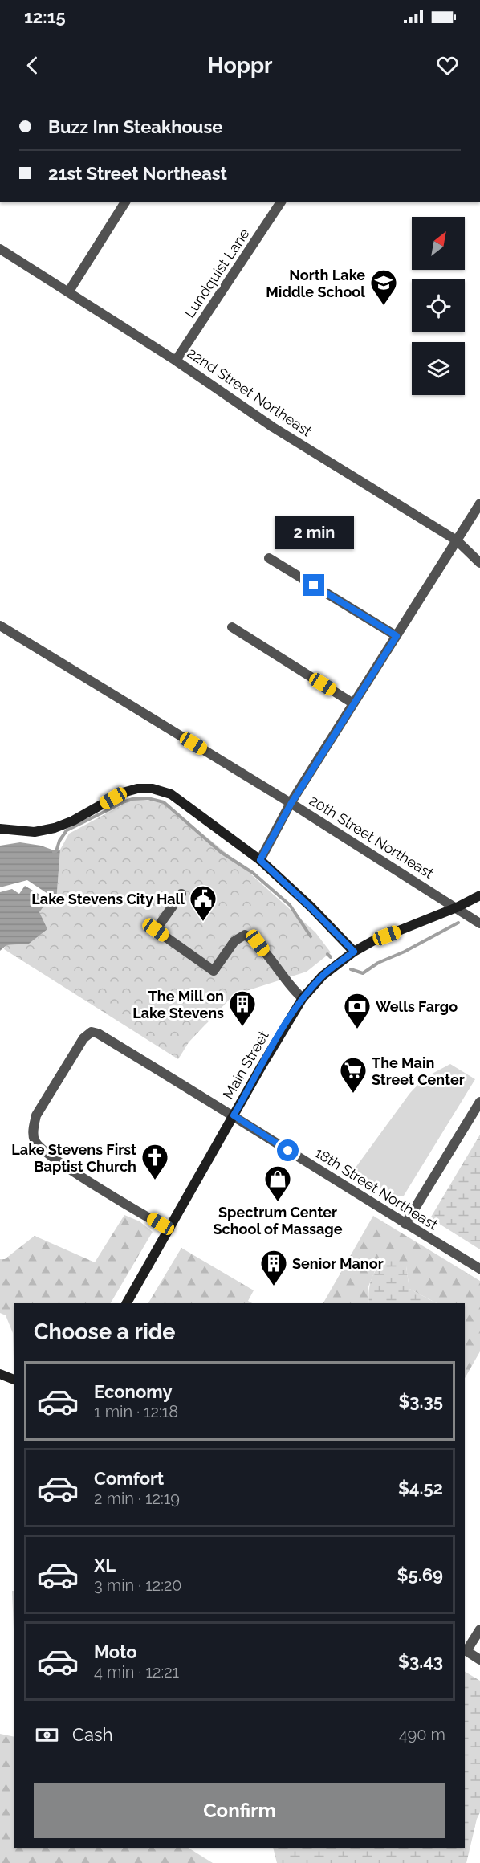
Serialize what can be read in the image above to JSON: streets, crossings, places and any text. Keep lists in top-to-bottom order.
{
  "streets": {
    "main road": ["Main Street"],
    "street": [
      "Lundquist Lane",
      "22nd Street Northeast",
      "20th Street Northeast",
      "18th Street Northeast"
    ]
  },
  "crossings": [
    ["Lundquist Lane", "22nd Street Northeast"],
    ["20th Street Northeast", "Main Street"],
    ["Main Street", "18th Street Northeast"]
  ],
  "places": {
    "school or university": ["North Lake Middle School"],
    "public building": ["Lake Stevens City Hall"],
    "building": ["The Mill on Lake Stevens", "Senior Manor"],
    "bank": ["Wells Fargo"],
    "supermarket": ["The Main Street Center"],
    "church": ["Lake Stevens First Baptist Church"],
    "shop": ["Spectrum Center School of Massage"]
  },
  "north": "top right",
  "page": {
    "status": "12:15",
    "header": "Hoppr",
    "banner": ["Buzz Inn Steakhouse", "21st Street Northeast"],
    "bubble": "2 min",
    "heading": "Choose a ride",
    "list": [
      {
        "name": "Economy",
        "note": "1 min · 12:18",
        "value": "$3.35"
      },
      {
        "name": "Comfort",
        "note": "2 min · 12:19",
        "value": "$4.52"
      },
      {
        "name": "XL",
        "note": "3 min · 12:20",
        "value": "$5.69"
      },
      {
        "name": "Moto",
        "note": "4 min · 12:21",
        "value": "$3.43"
      }
    ],
    "pay": ["Cash", "490 m"],
    "buttons": "Confirm"
  }
}
